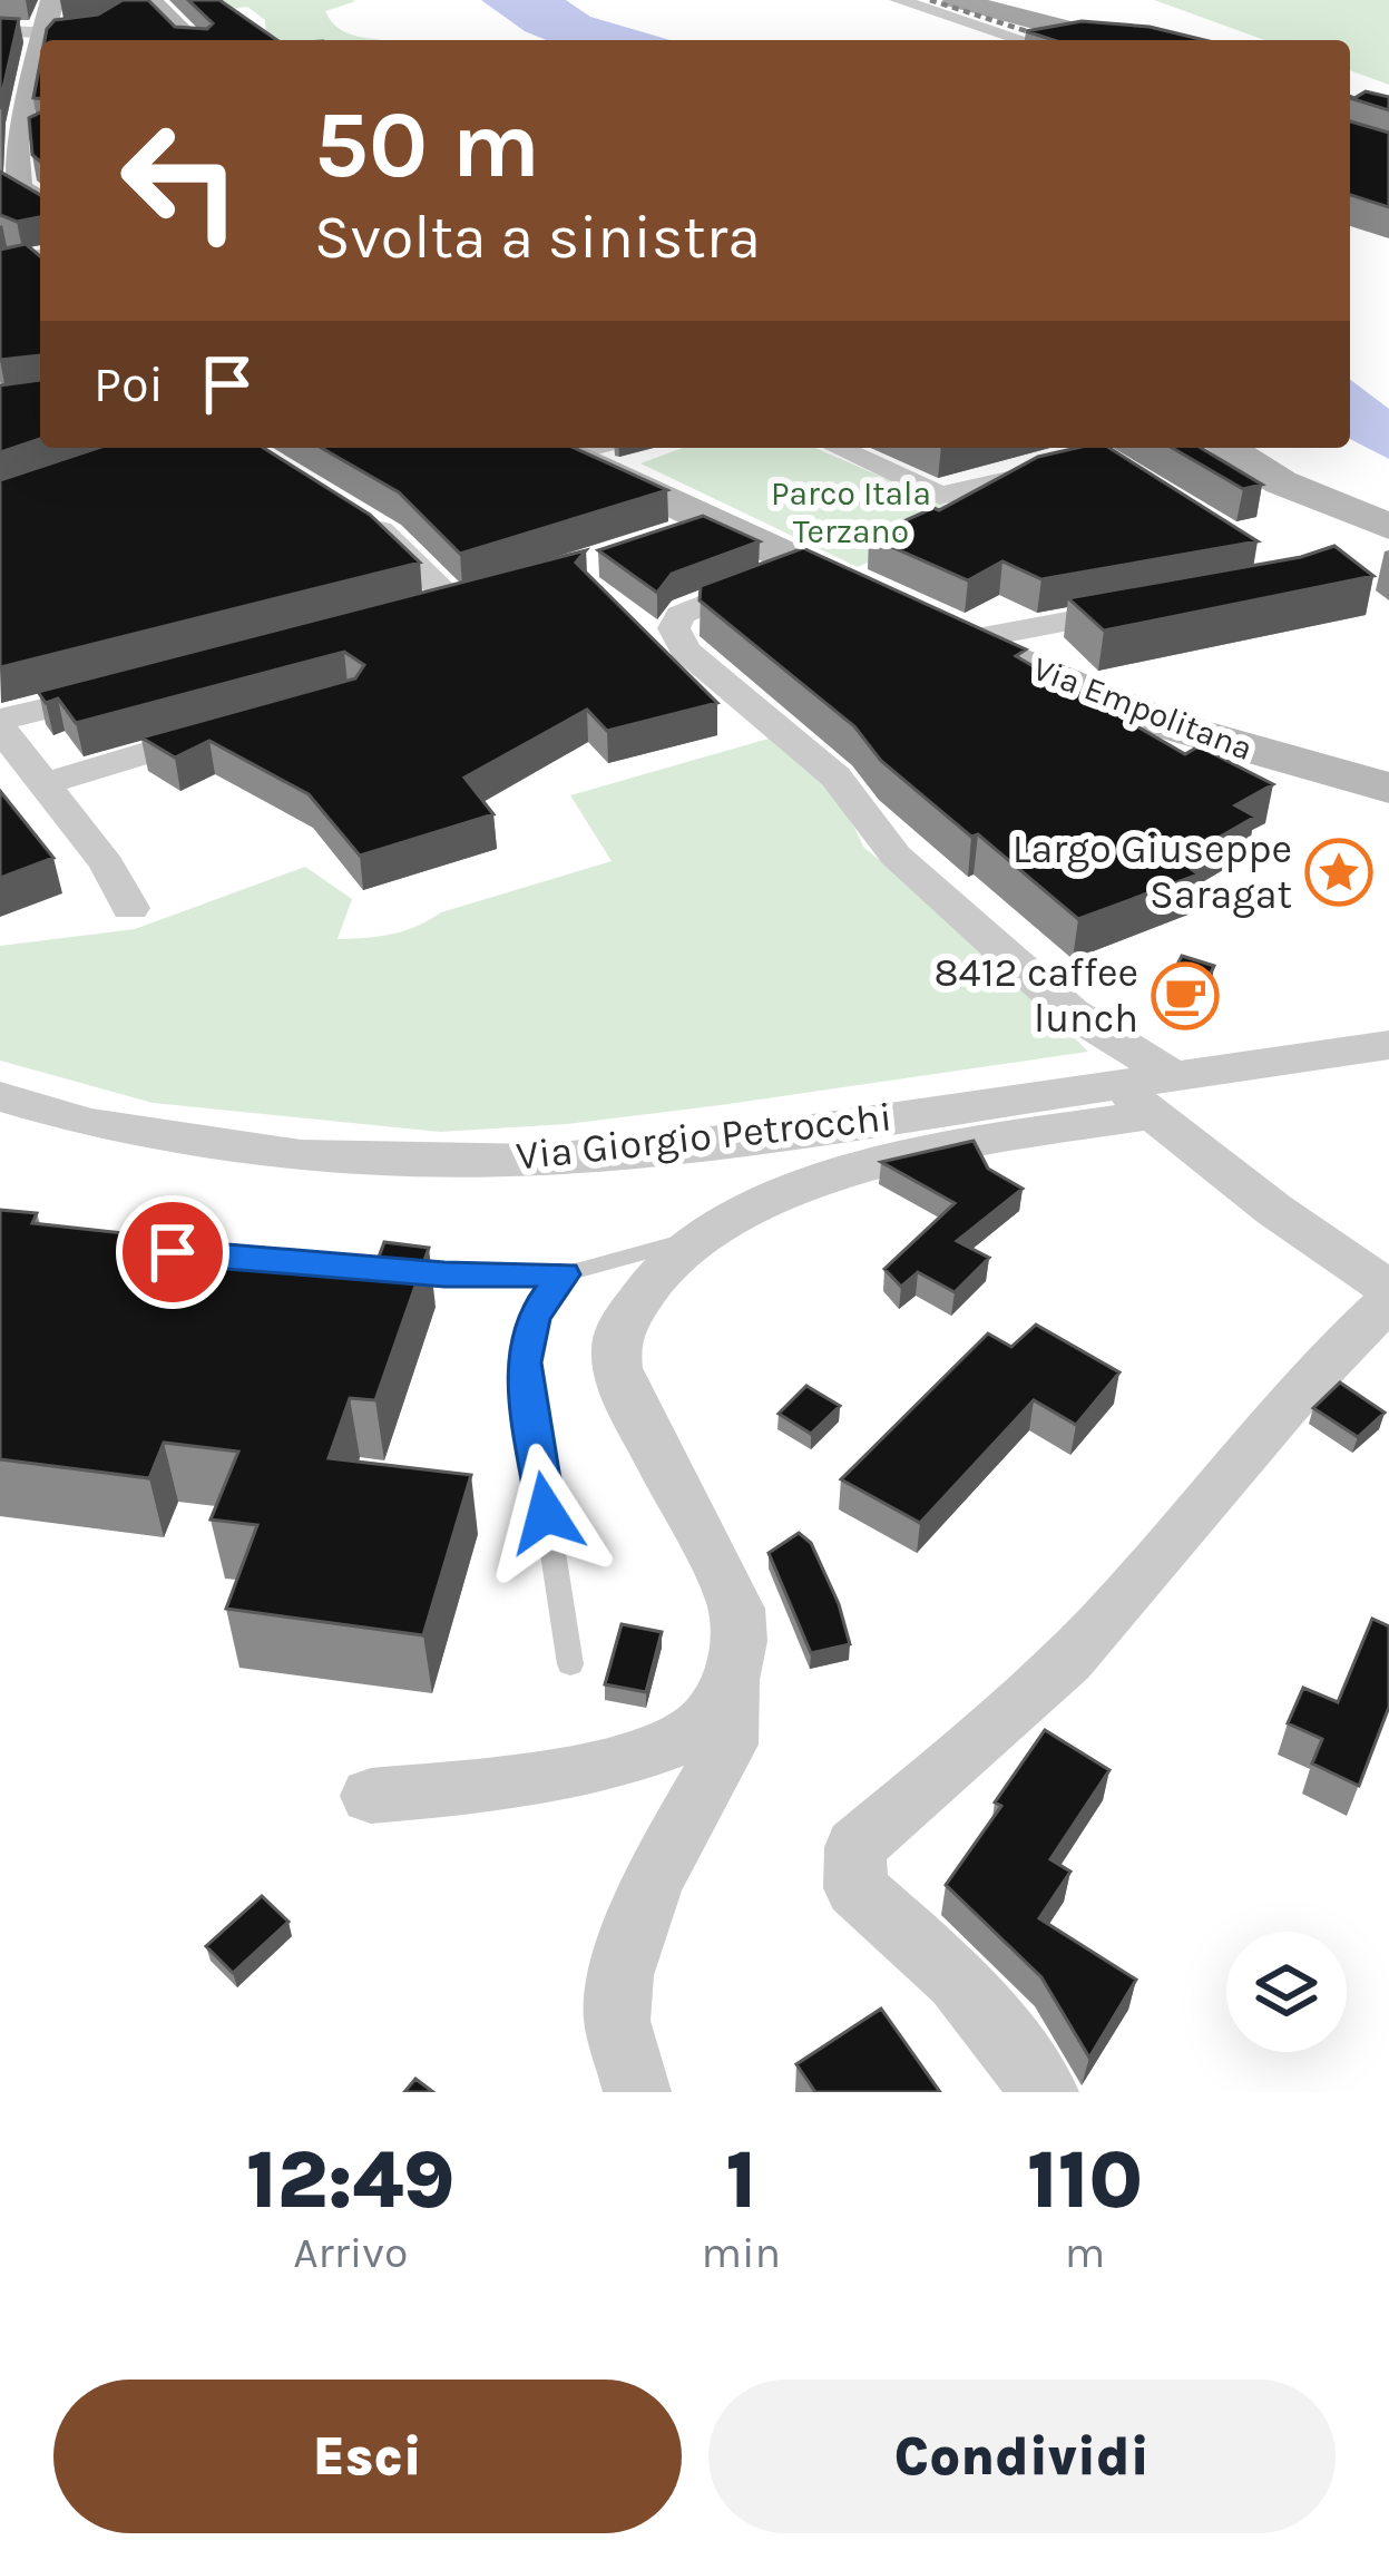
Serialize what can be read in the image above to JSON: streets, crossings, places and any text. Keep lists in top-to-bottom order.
{
  "streets": {
    "main road": ["Via Empolitana"],
    "street": ["Via Giorgio Petrocchi"]
  },
  "parks": ["Parco Itala Terzano"],
  "places": {
    "place": ["Largo Giuseppe Saragat"],
    "cafe": ["8412 caffee lunch"]
  },
  "page": {
    "turn": ["50 m", "Svolta a sinistra"],
    "then": "Poi",
    "eta": [
      "12:49",
      "Arrivo",
      "1",
      "min",
      "110",
      "m"
    ],
    "buttons": ["Esci", "Condividi"]
  }
}
